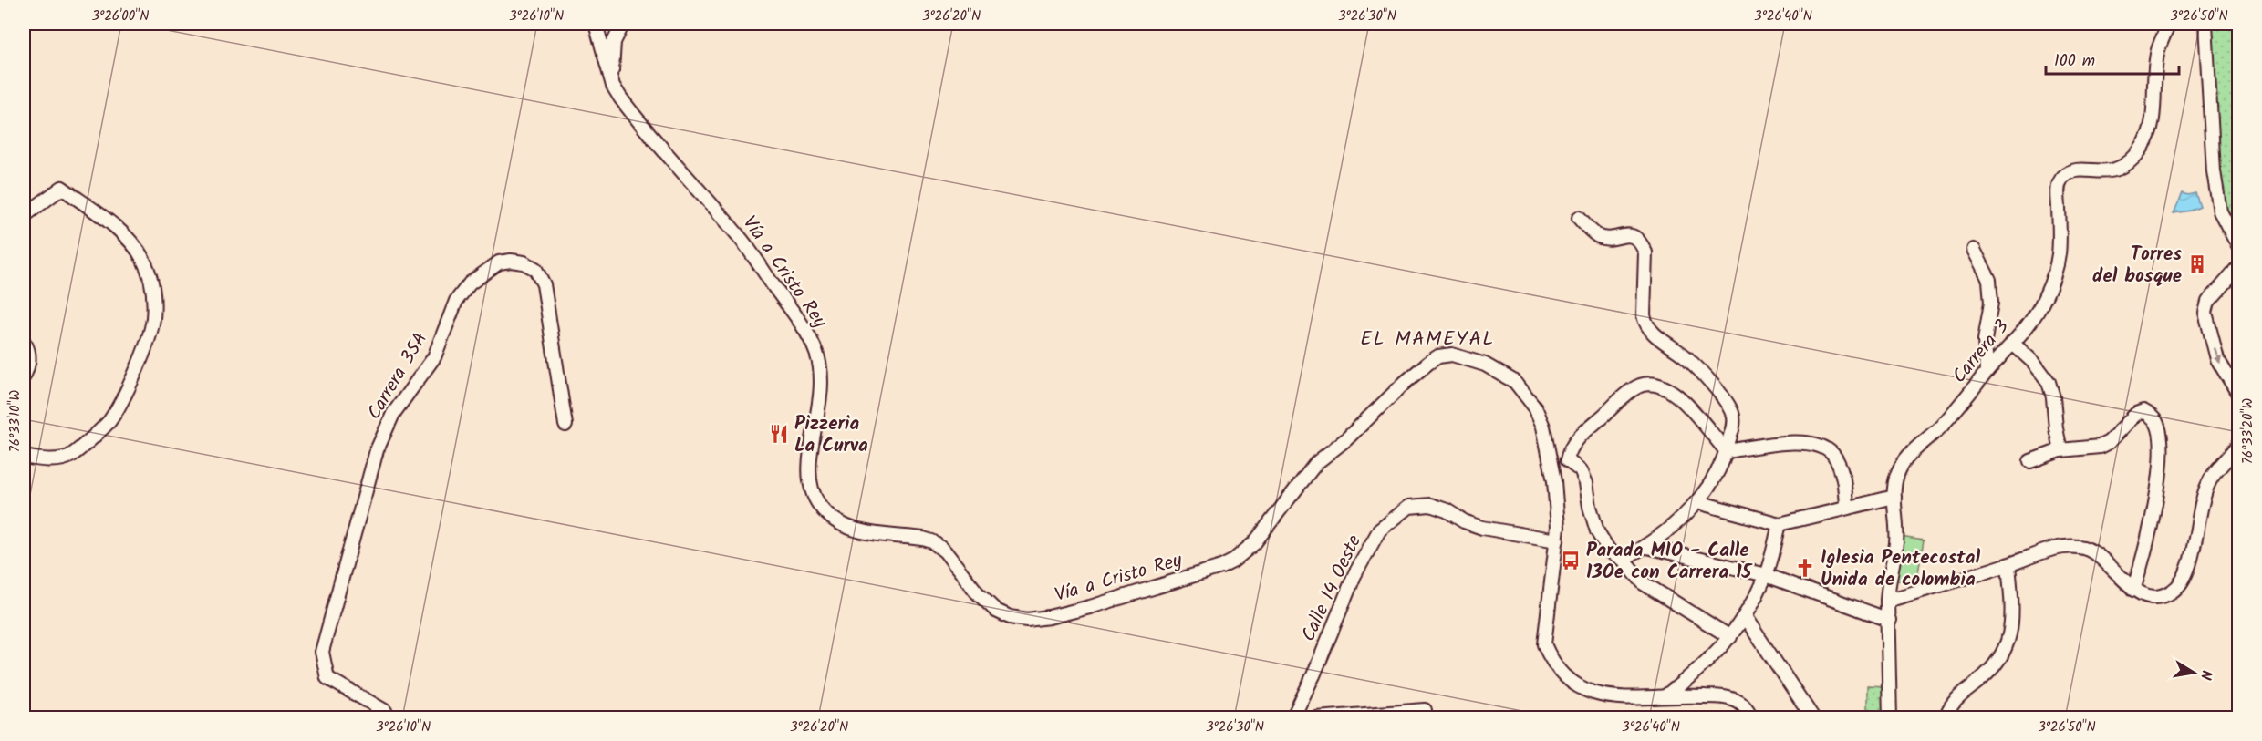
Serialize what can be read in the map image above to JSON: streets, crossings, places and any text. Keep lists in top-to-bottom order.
{
  "streets": {
    "street": [
      "Vía a Cristo Rey",
      "Carrera 3",
      "Carrera 35A",
      "Calle 14 Oeste"
    ]
  },
  "crossings": [
    ["Vía a Cristo Rey", "Calle 14 Oeste"]
  ],
  "districts": ["EL MAMEYAL"],
  "places": {
    "building": ["Torres del bosque"],
    "restaurant": ["Pizzeria La Curva"],
    "bus stop": ["Parada MIO - Calle 13Oe con Carrera 15"],
    "church": ["Iglesia Pentecostal Unida de colombia"]
  },
  "scale_bar": "100 m",
  "north": "right",
  "coordinates": [
    "3°26'00\"N",
    "3°26'10\"N",
    "3°26'20\"N",
    "3°26'30\"N",
    "3°26'40\"N",
    "3°26'50\"N",
    "76°33'10\"W",
    "76°33'20\"W"
  ]
}
